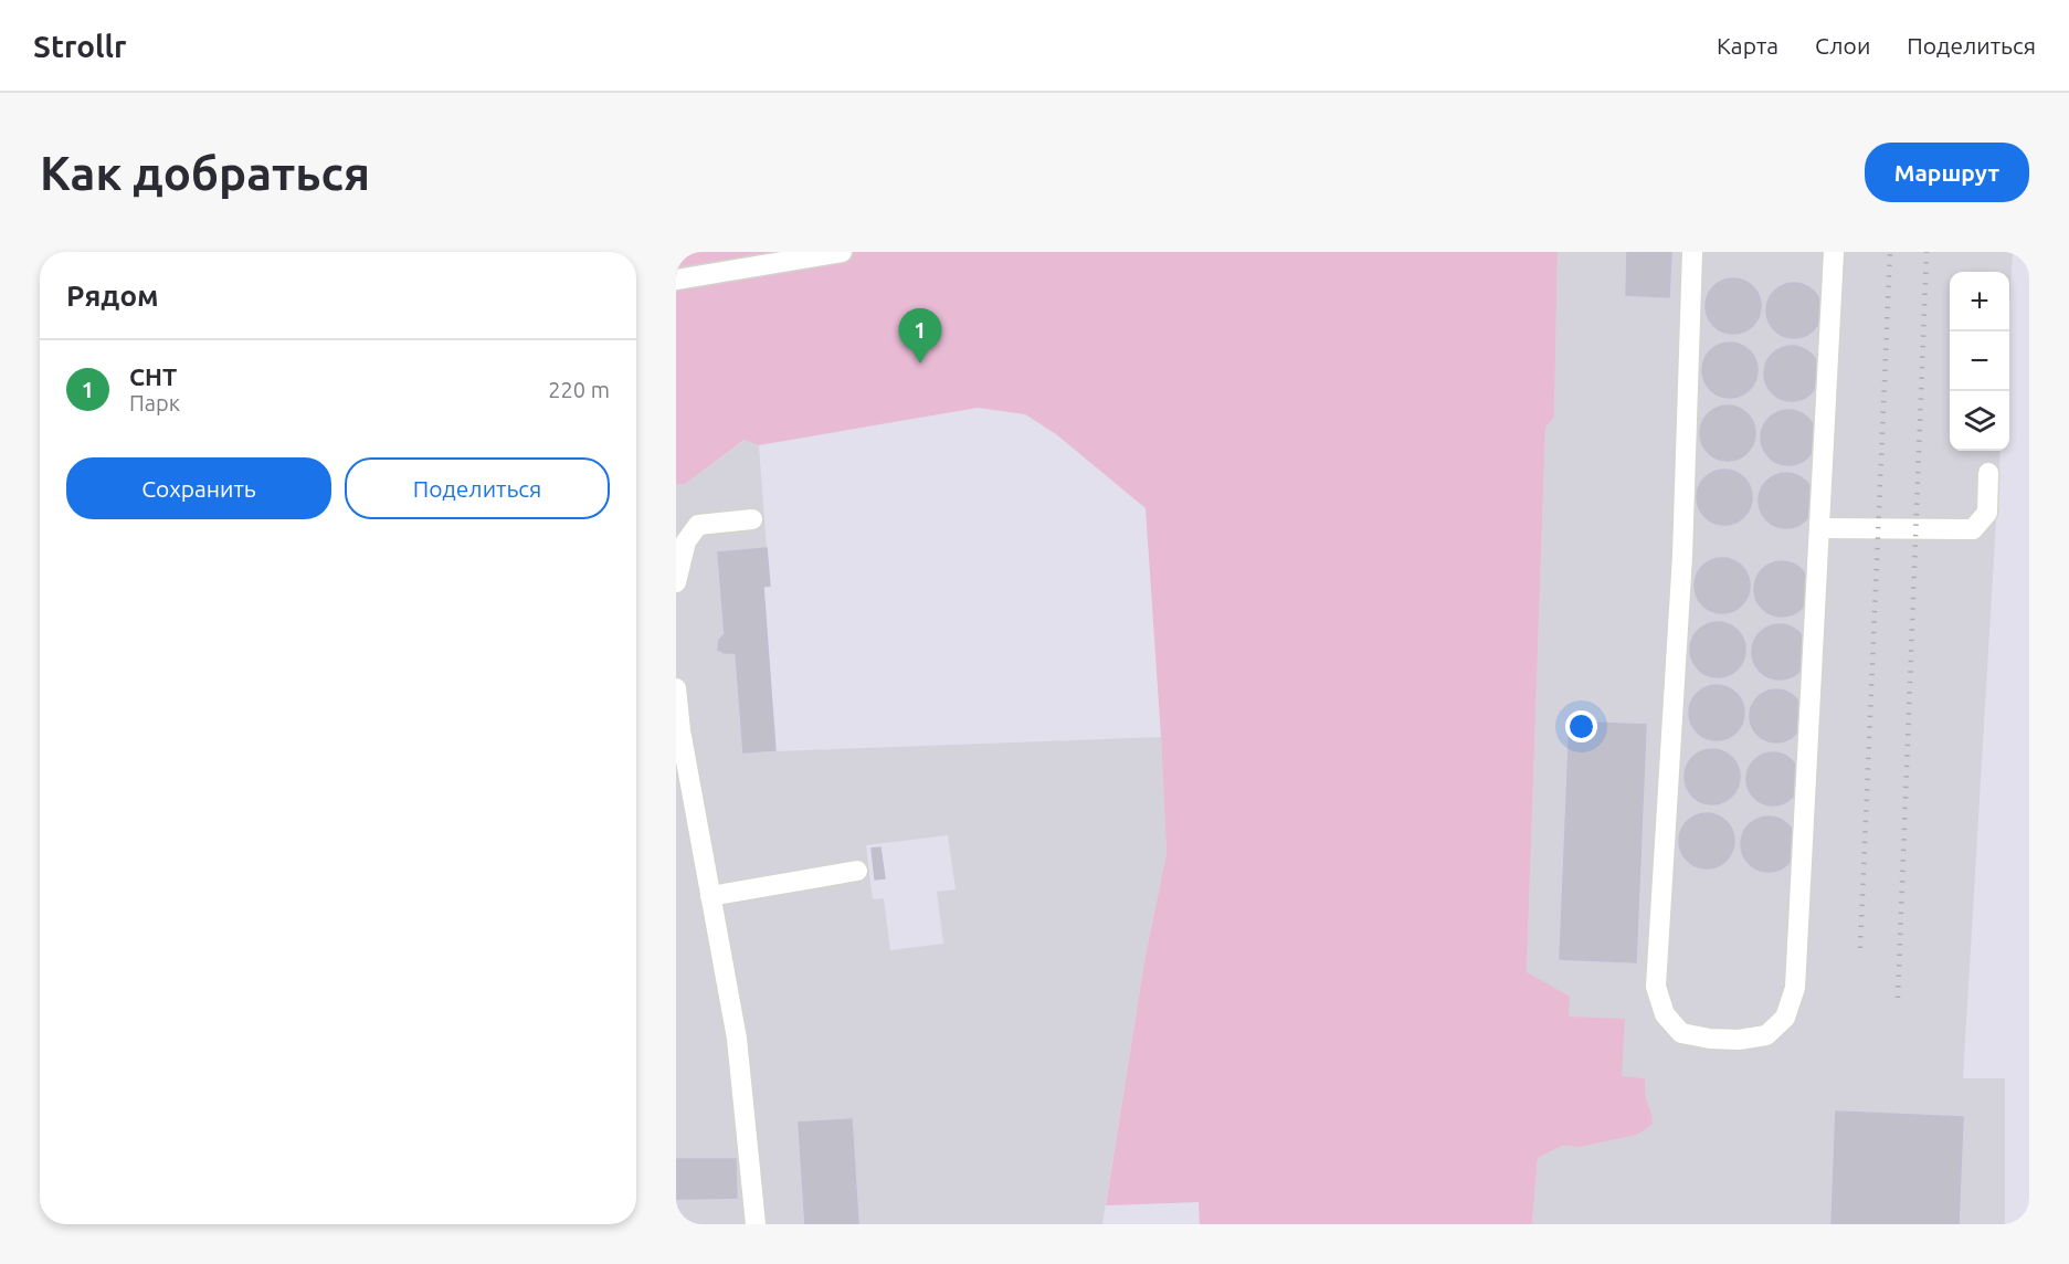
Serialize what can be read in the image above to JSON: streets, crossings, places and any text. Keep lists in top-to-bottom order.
{
  "page": {
    "header": "Strollr",
    "nav": ["Карта", "Слои", "Поделиться"],
    "buttons": [
      "Маршрут",
      ["Сохранить", "Поделиться"]
    ],
    "title": "Как добраться",
    "heading": "Рядом",
    "map_buttons": ["+", "−"],
    "pins": "1",
    "list": [
      {
        "mark": "1",
        "name": "СНТ",
        "note": "Парк",
        "value": "220 m"
      }
    ]
  }
}
